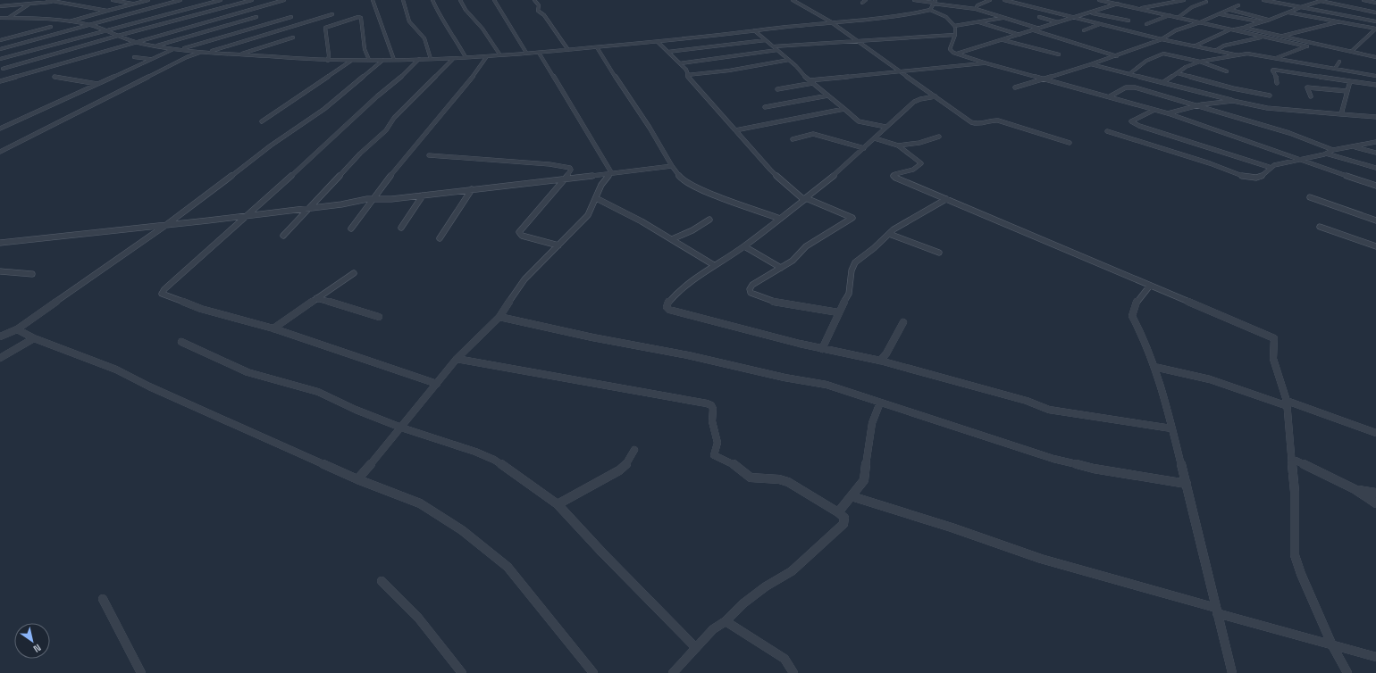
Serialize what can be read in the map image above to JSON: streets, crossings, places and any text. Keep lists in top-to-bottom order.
{
  "north": "bottom right"
}
